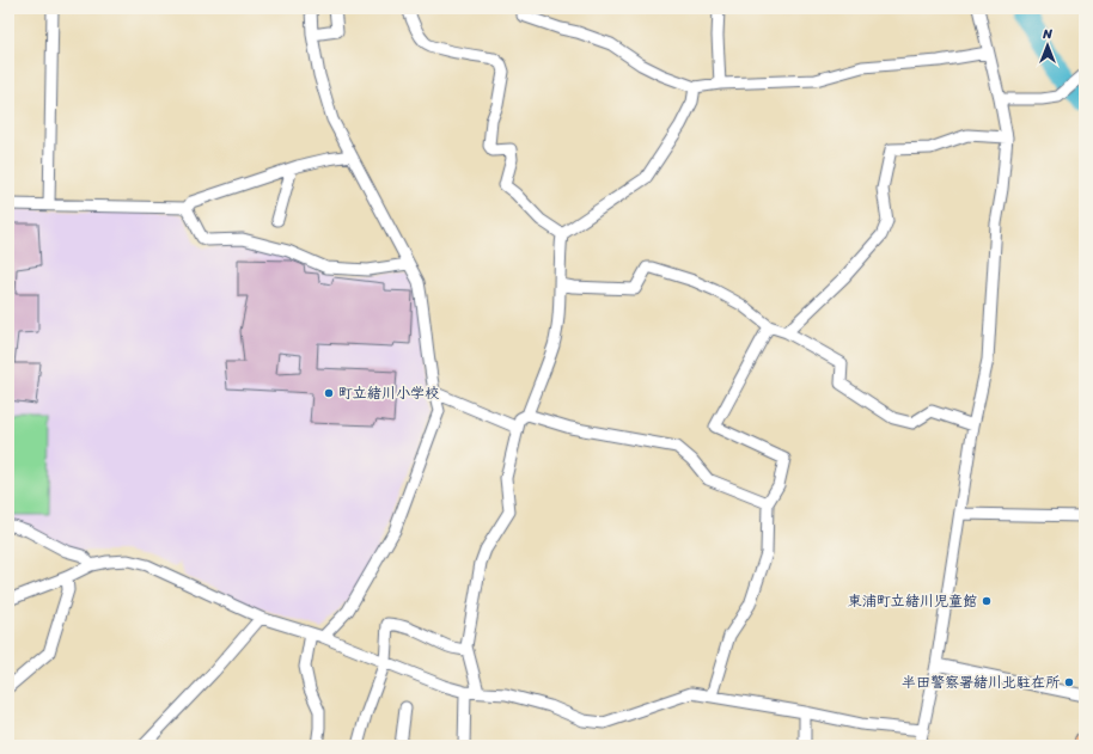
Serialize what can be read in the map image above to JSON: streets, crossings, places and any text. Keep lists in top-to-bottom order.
{
  "places": ["町立緒川小学校", "東浦町立緒川児童館", "半田警察署緒川北駐在所"],
  "north": "top"
}
